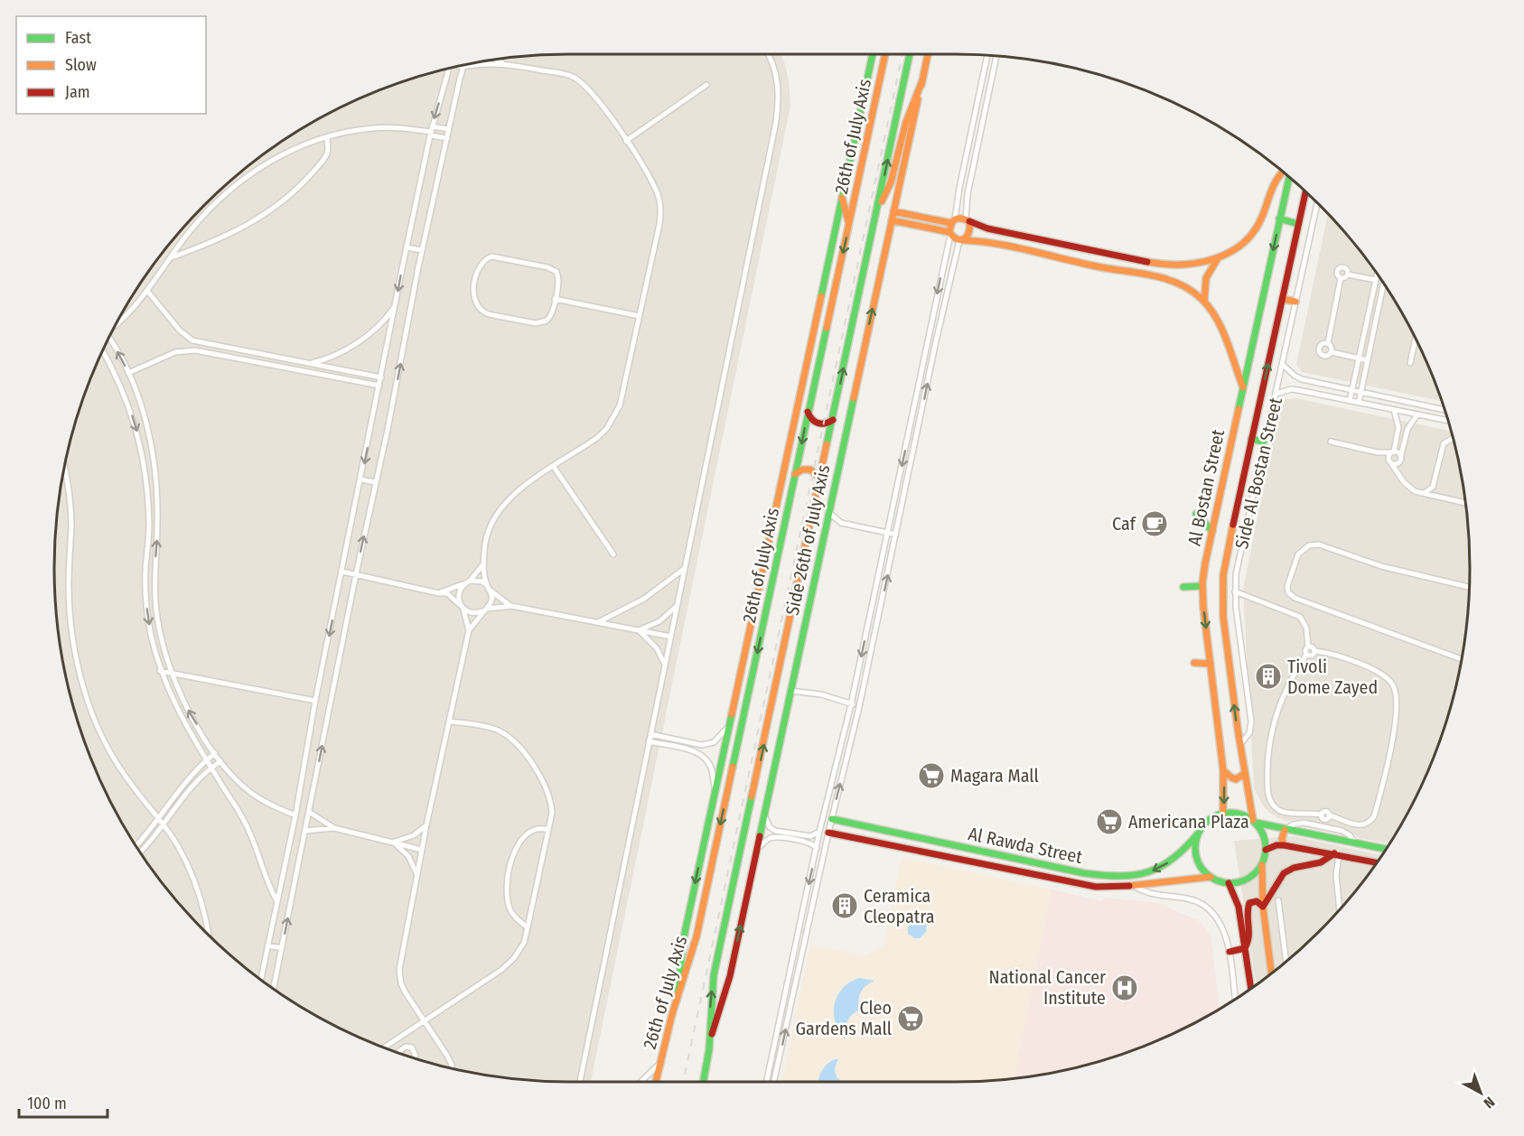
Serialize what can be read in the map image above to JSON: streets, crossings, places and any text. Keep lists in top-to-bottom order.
{
  "streets": {
    "main road": [
      "26th of July Axis",
      "Al Bostan Street",
      "Side 26th of July Axis",
      "Al Rawda Street"
    ],
    "street": ["Side Al Bostan Street"]
  },
  "crossings": [
    ["Side Al Bostan Street", "Al Bostan Street"],
    ["Al Bostan Street", "Al Rawda Street"]
  ],
  "places": {
    "cafe": ["Caf"],
    "building": ["Tivoli Dome Zayed", "Ceramica Cleopatra"],
    "supermarket": ["Magara Mall", "Americana Plaza", "Cleo Gardens Mall"],
    "hospital": ["National Cancer Institute"]
  },
  "legend": ["Fast", "Slow", "Jam"],
  "scale_bar": "100 m",
  "north": "bottom right"
}
